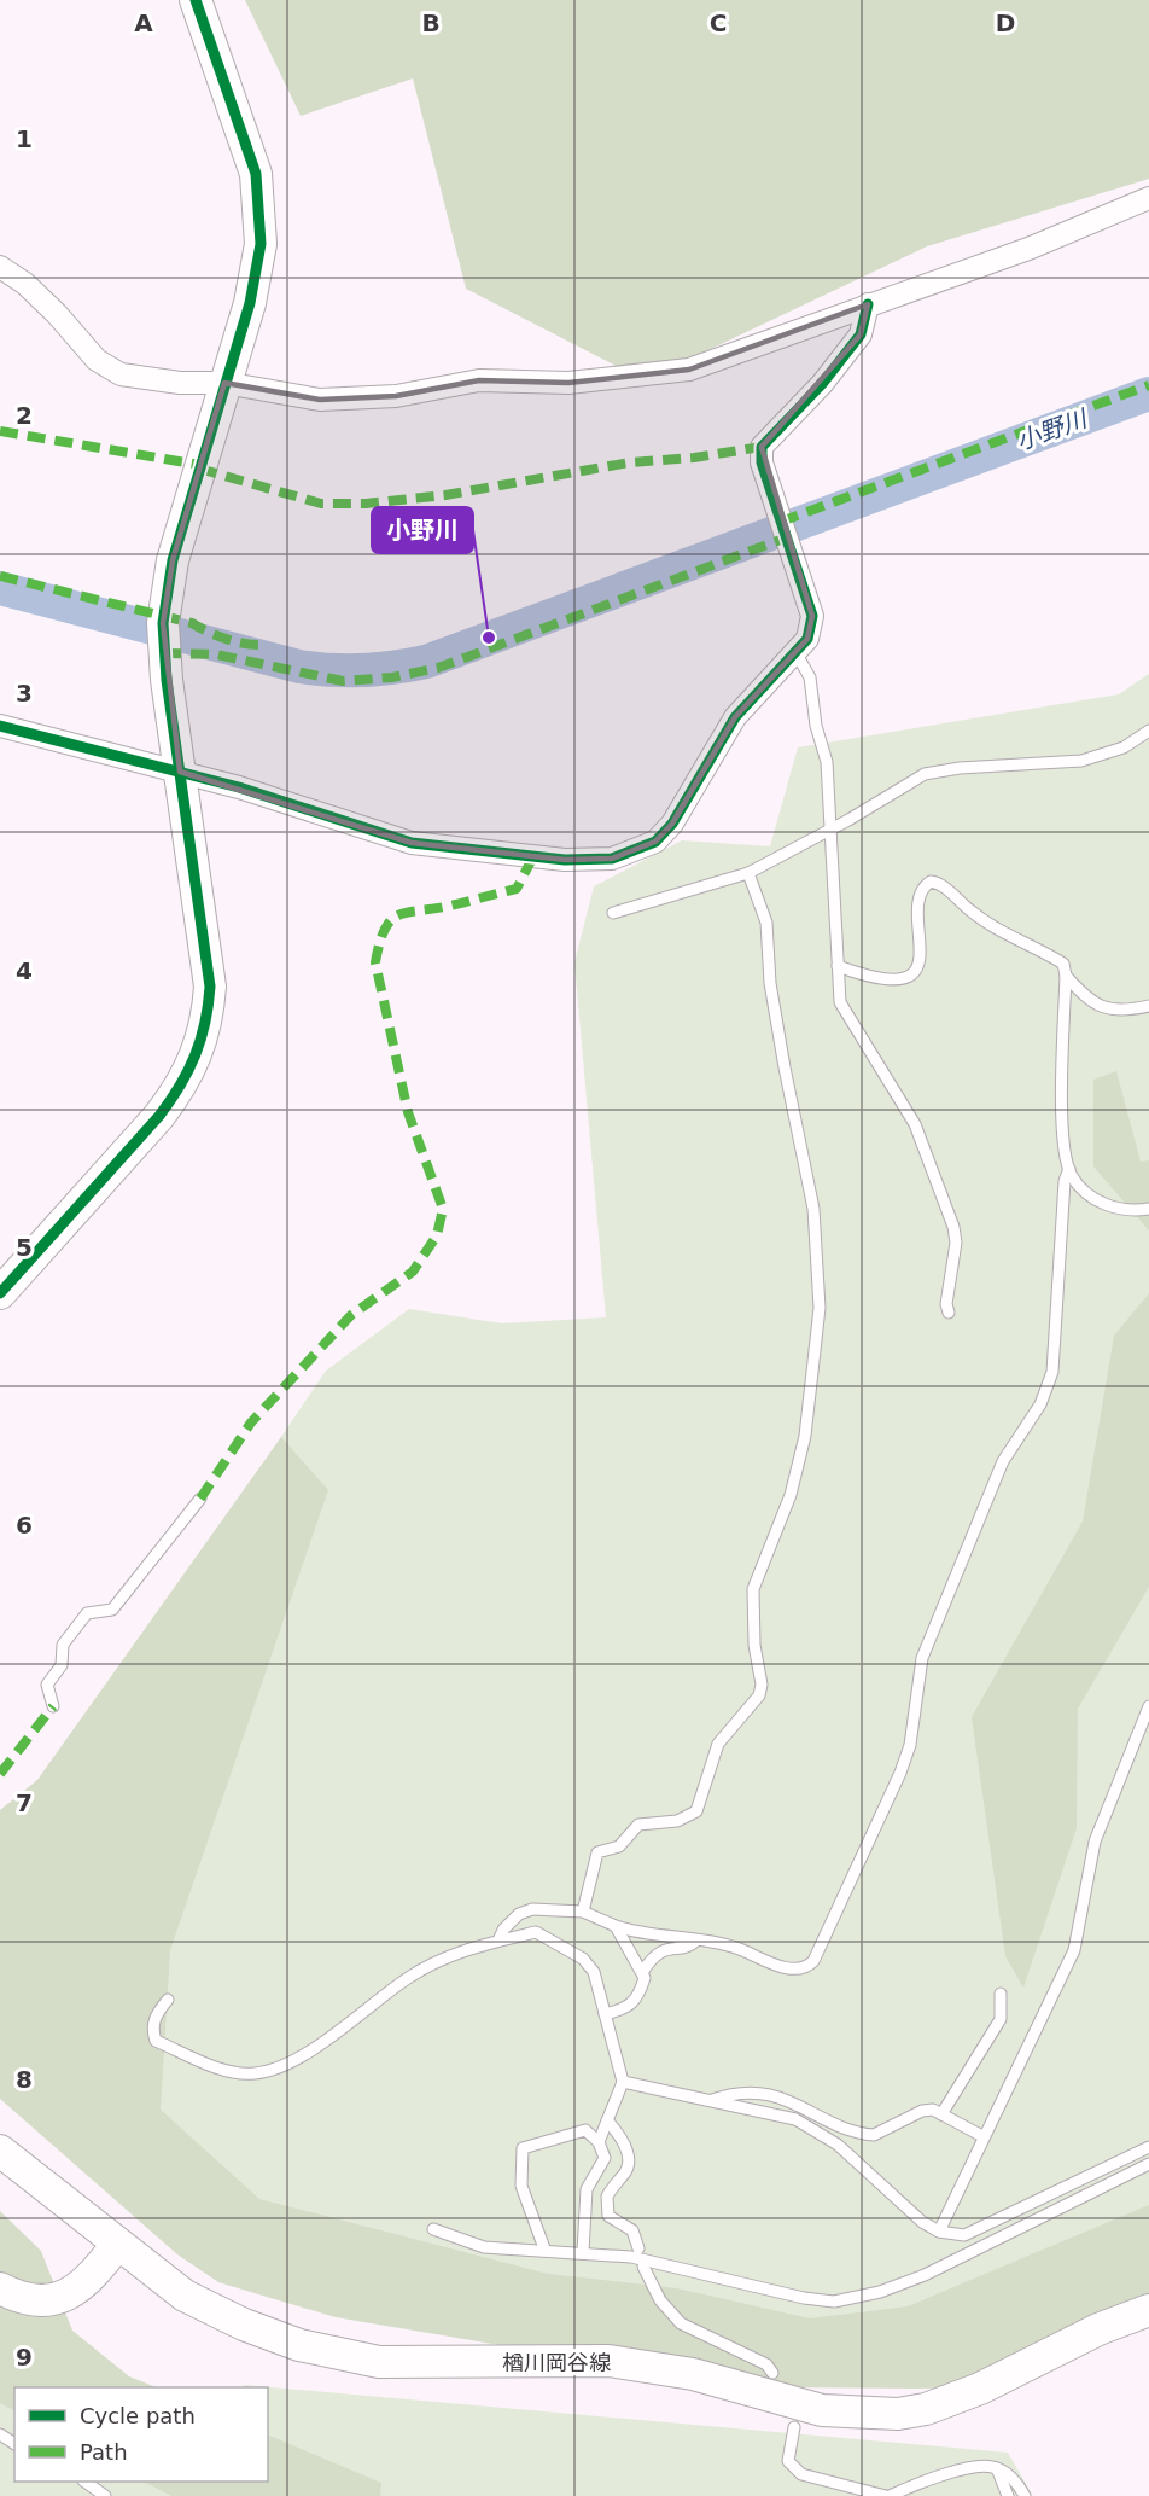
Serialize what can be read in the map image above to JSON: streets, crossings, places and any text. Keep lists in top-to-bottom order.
{
  "streets": {
    "street": ["楢川岡谷線"]
  },
  "water": ["小野川"],
  "places": ["小野川"],
  "legend": ["Cycle path", "Path"],
  "grid": {
    "columns": [
      "A",
      "B",
      "C",
      "D"
    ],
    "rows": [
      "1",
      "2",
      "3",
      "4",
      "5",
      "6",
      "7",
      "8",
      "9"
    ]
  }
}
